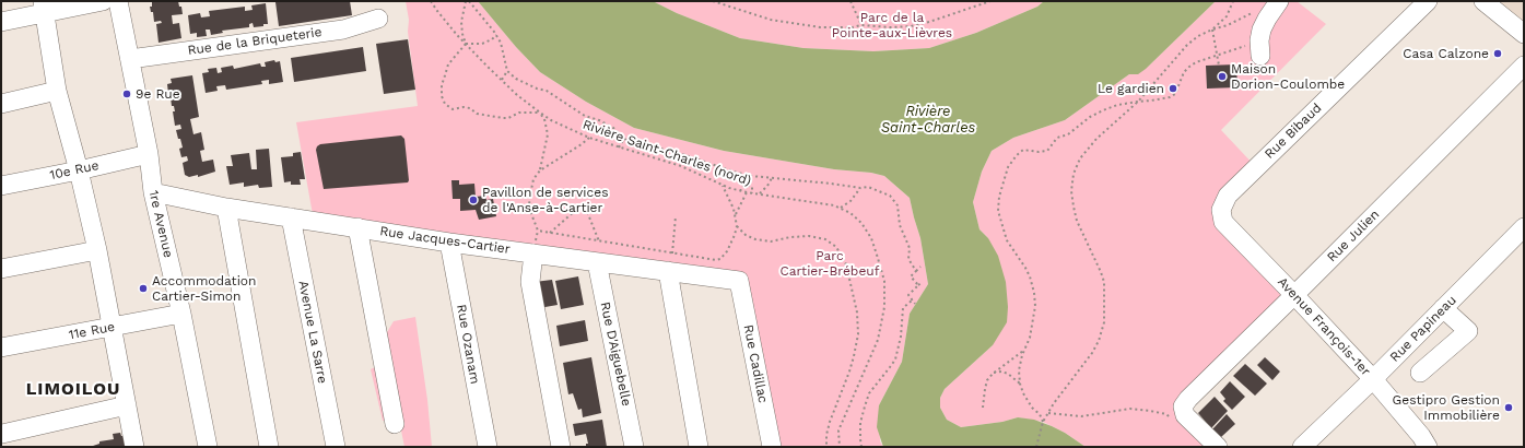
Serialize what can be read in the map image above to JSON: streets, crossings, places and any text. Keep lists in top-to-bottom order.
{
  "streets": {
    "street": [
      "Rue de la Briqueterie",
      "Rue Bibaud",
      "10e Rue",
      "1re Avenue",
      "Rue Julien",
      "Rue Jacques-Cartier",
      "Avenue François-1er",
      "Rue Papineau",
      "11e Rue",
      "Avenue La Sarre",
      "Rue Ozanam",
      "Rue D'Aiguebelle",
      "Rue Cadillac"
    ],
    "path": ["Rivière Saint-Charles (nord)"]
  },
  "crossings": [
    ["Rue de la Briqueterie", "1re Avenue"],
    ["Rue Bibaud", "Avenue François-1er"],
    ["10e Rue", "1re Avenue"],
    ["1re Avenue", "Rue Jacques-Cartier"],
    ["1re Avenue", "11e Rue"],
    ["Rue Julien", "Avenue François-1er"],
    ["Rue Jacques-Cartier", "Avenue La Sarre"],
    ["Rue Jacques-Cartier", "Rue Ozanam"],
    ["Rue Jacques-Cartier", "Rue D'Aiguebelle"],
    ["Rue Jacques-Cartier", "Rue Cadillac"],
    ["Avenue François-1er", "Rue Papineau"]
  ],
  "districts": ["LIMOILOU"],
  "water": ["Rivière Saint-Charles"],
  "parks": ["Parc de la Pointe-aux-Lièvres", "Parc Cartier-Brébeuf"],
  "places": [
    "Casa Calzone",
    "Maison Dorion-Coulombe",
    "Le gardien",
    "9e Rue",
    "Pavillon de services de l'Anse-à-Cartier",
    "Accommodation Cartier-Simon",
    "Gestipro Gestion Immobilière"
  ]
}
